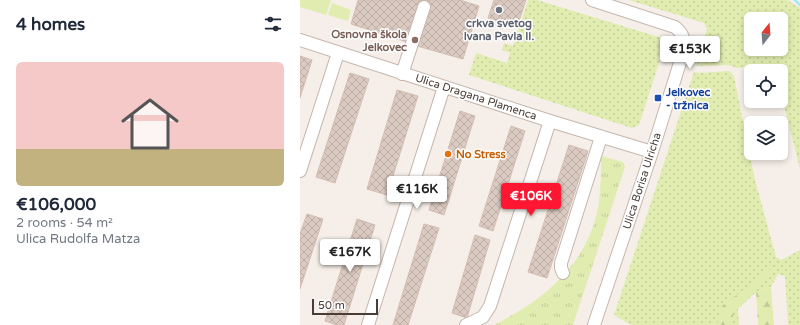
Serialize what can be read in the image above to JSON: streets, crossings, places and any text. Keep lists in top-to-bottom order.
{
  "streets": {
    "street": ["Ulica Dragana Plamenca", "Ulica Borisa Ulricha"]
  },
  "crossings": [
    ["Ulica Dragana Plamenca", "Ulica Borisa Ulricha"]
  ],
  "places": {
    "other": ["crkva svetog Ivana Pavla II.", "Osnovna škola Jelkovec", "No Stress"],
    "transit": ["Jelkovec - tržnica"]
  },
  "scale_bar": "50 m",
  "north": "top",
  "page": {
    "heading": "4 homes",
    "price": [
      "€153K",
      "€116K",
      "€106K",
      "€167K"
    ],
    "list": [
      {
        "name": "€106,000",
        "note": "2 rooms · 54 m² · Ulica Rudolfa Matza"
      }
    ],
    "scale": "50 m"
  }
}
